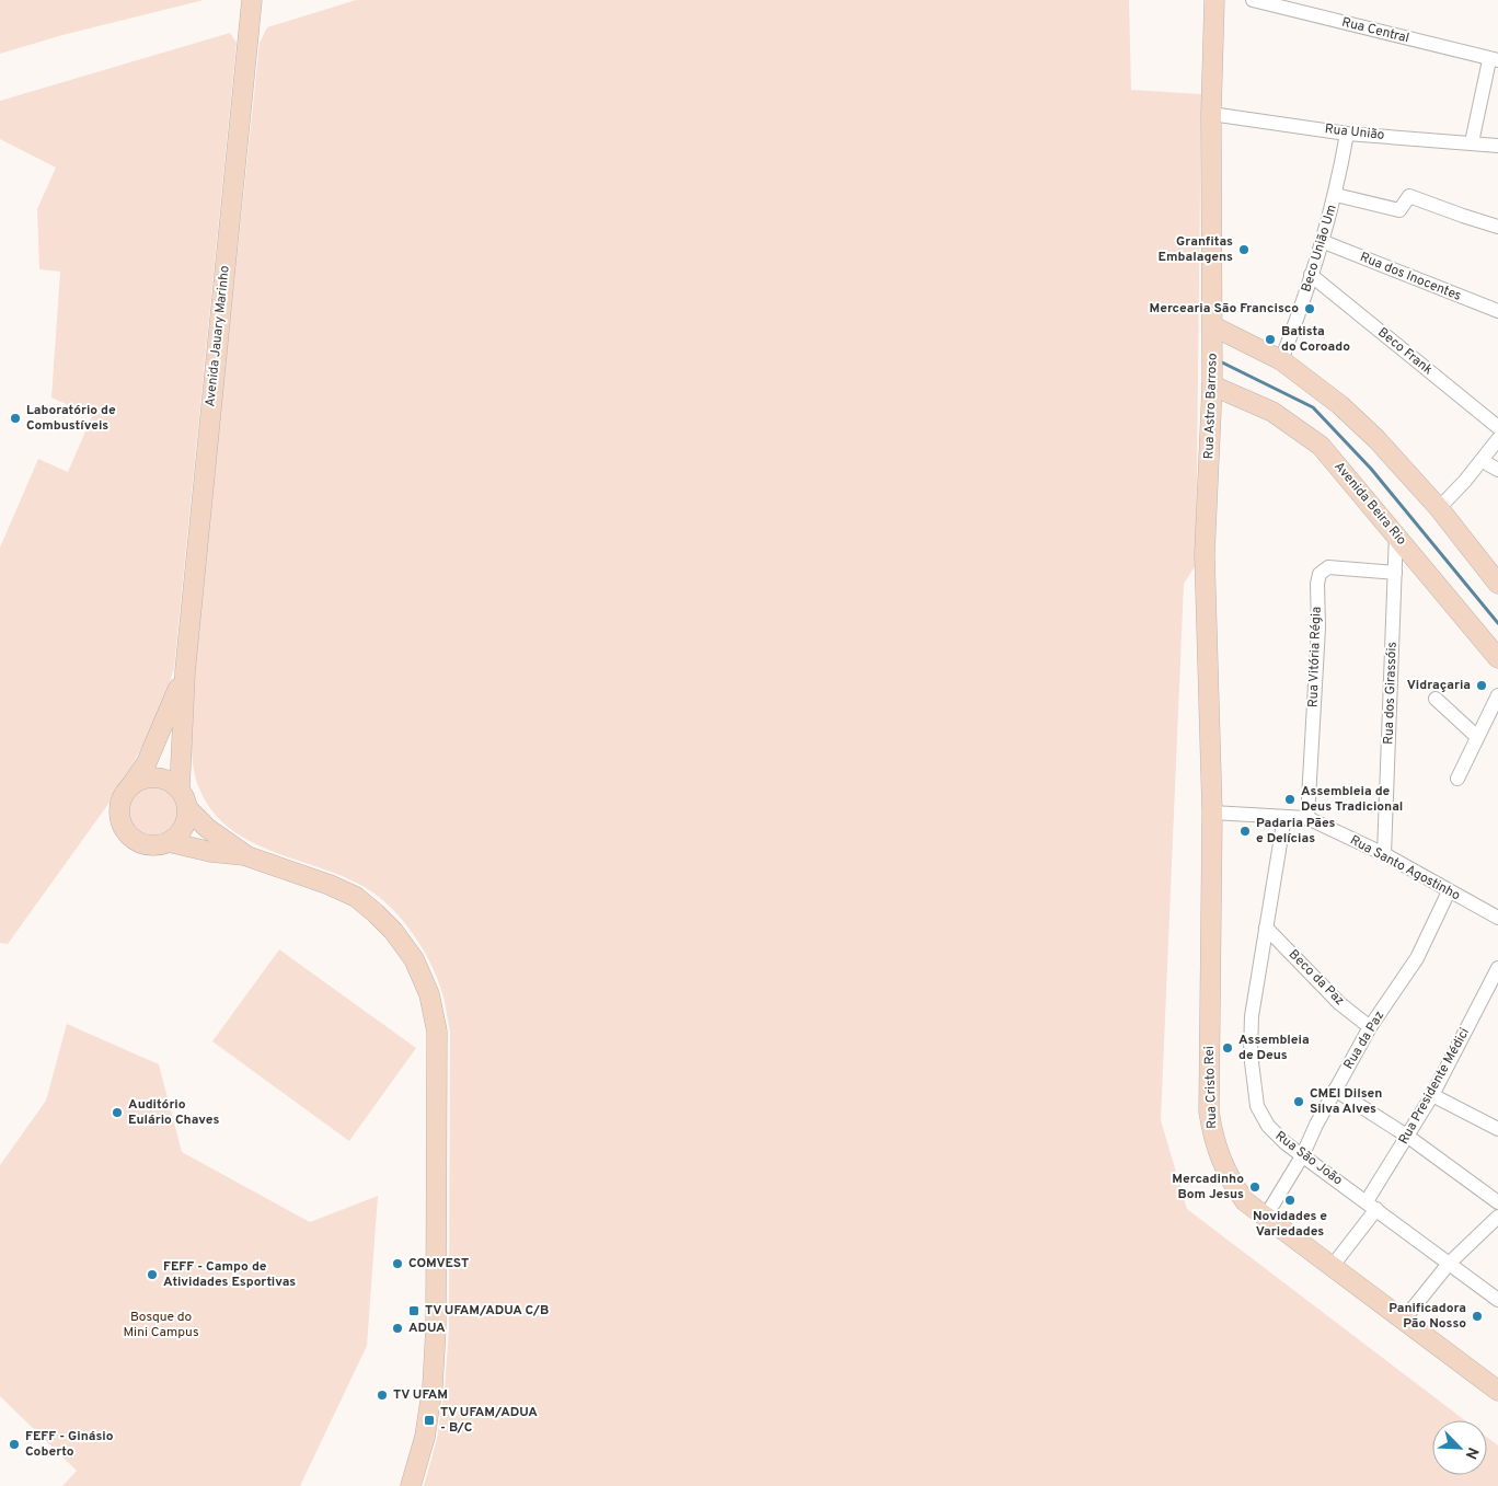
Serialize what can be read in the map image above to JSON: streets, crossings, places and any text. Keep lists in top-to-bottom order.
{
  "streets": {
    "street": [
      "Rua Central",
      "Rua União",
      "Beco União Um",
      "Rua dos Inocentes",
      "Avenida Jauary Marinho",
      "Beco Frank",
      "Rua Astro Barroso",
      "Avenida Beira Rio",
      "Rua Vitória Régia",
      "Rua dos Girassóis",
      "Rua Santo Agostinho",
      "Beco da Paz",
      "Rua da Paz",
      "Rua Presidente Médici",
      "Rua Cristo Rei",
      "Rua São João"
    ]
  },
  "crossings": [
    ["Rua União", "Beco União Um"],
    ["Rua União", "Rua Astro Barroso"],
    ["Beco União Um", "Rua dos Inocentes"],
    ["Beco União Um", "Beco Frank"],
    ["Rua Astro Barroso", "Avenida Beira Rio"],
    ["Rua Astro Barroso", "Rua Santo Agostinho"],
    ["Rua Astro Barroso", "Rua Cristo Rei"],
    ["Avenida Beira Rio", "Rua dos Girassóis"],
    ["Rua Vitória Régia", "Rua dos Girassóis"],
    ["Rua Vitória Régia", "Rua Santo Agostinho"],
    ["Rua dos Girassóis", "Rua Santo Agostinho"],
    ["Rua Santo Agostinho", "Rua da Paz"],
    ["Rua Santo Agostinho", "Rua Cristo Rei"],
    ["Rua Santo Agostinho", "Rua São João"],
    ["Beco da Paz", "Rua da Paz"],
    ["Beco da Paz", "Rua São João"],
    ["Rua da Paz", "Rua Cristo Rei"],
    ["Rua da Paz", "Rua São João"],
    ["Rua Presidente Médici", "Rua Cristo Rei"],
    ["Rua Presidente Médici", "Rua São João"]
  ],
  "parks": ["Bosque do Mini Campus"],
  "places": {
    "other": [
      "Granfitas Embalagens",
      "Mercearia São Francisco",
      "Batista do Coroado",
      "Laboratório de Combustíveis",
      "Vidraçaria",
      "Assembleia de Deus Tradicional",
      "Padaria Pães e Delícias",
      "Assembleia de Deus",
      "CMEI Dilsen Silva Alves",
      "Auditório Eulário Chaves",
      "Mercadinho Bom Jesus",
      "Novidades e Variedades",
      "COMVEST",
      "FEFF - Campo de Atividades Esportivas",
      "Panificadora Pão Nosso",
      "ADUA",
      "TV UFAM",
      "FEFF - Ginásio Coberto"
    ],
    "transit": ["TV UFAM/ADUA C/B", "TV UFAM/ADUA - B/C"]
  },
  "north": "bottom right"
}
